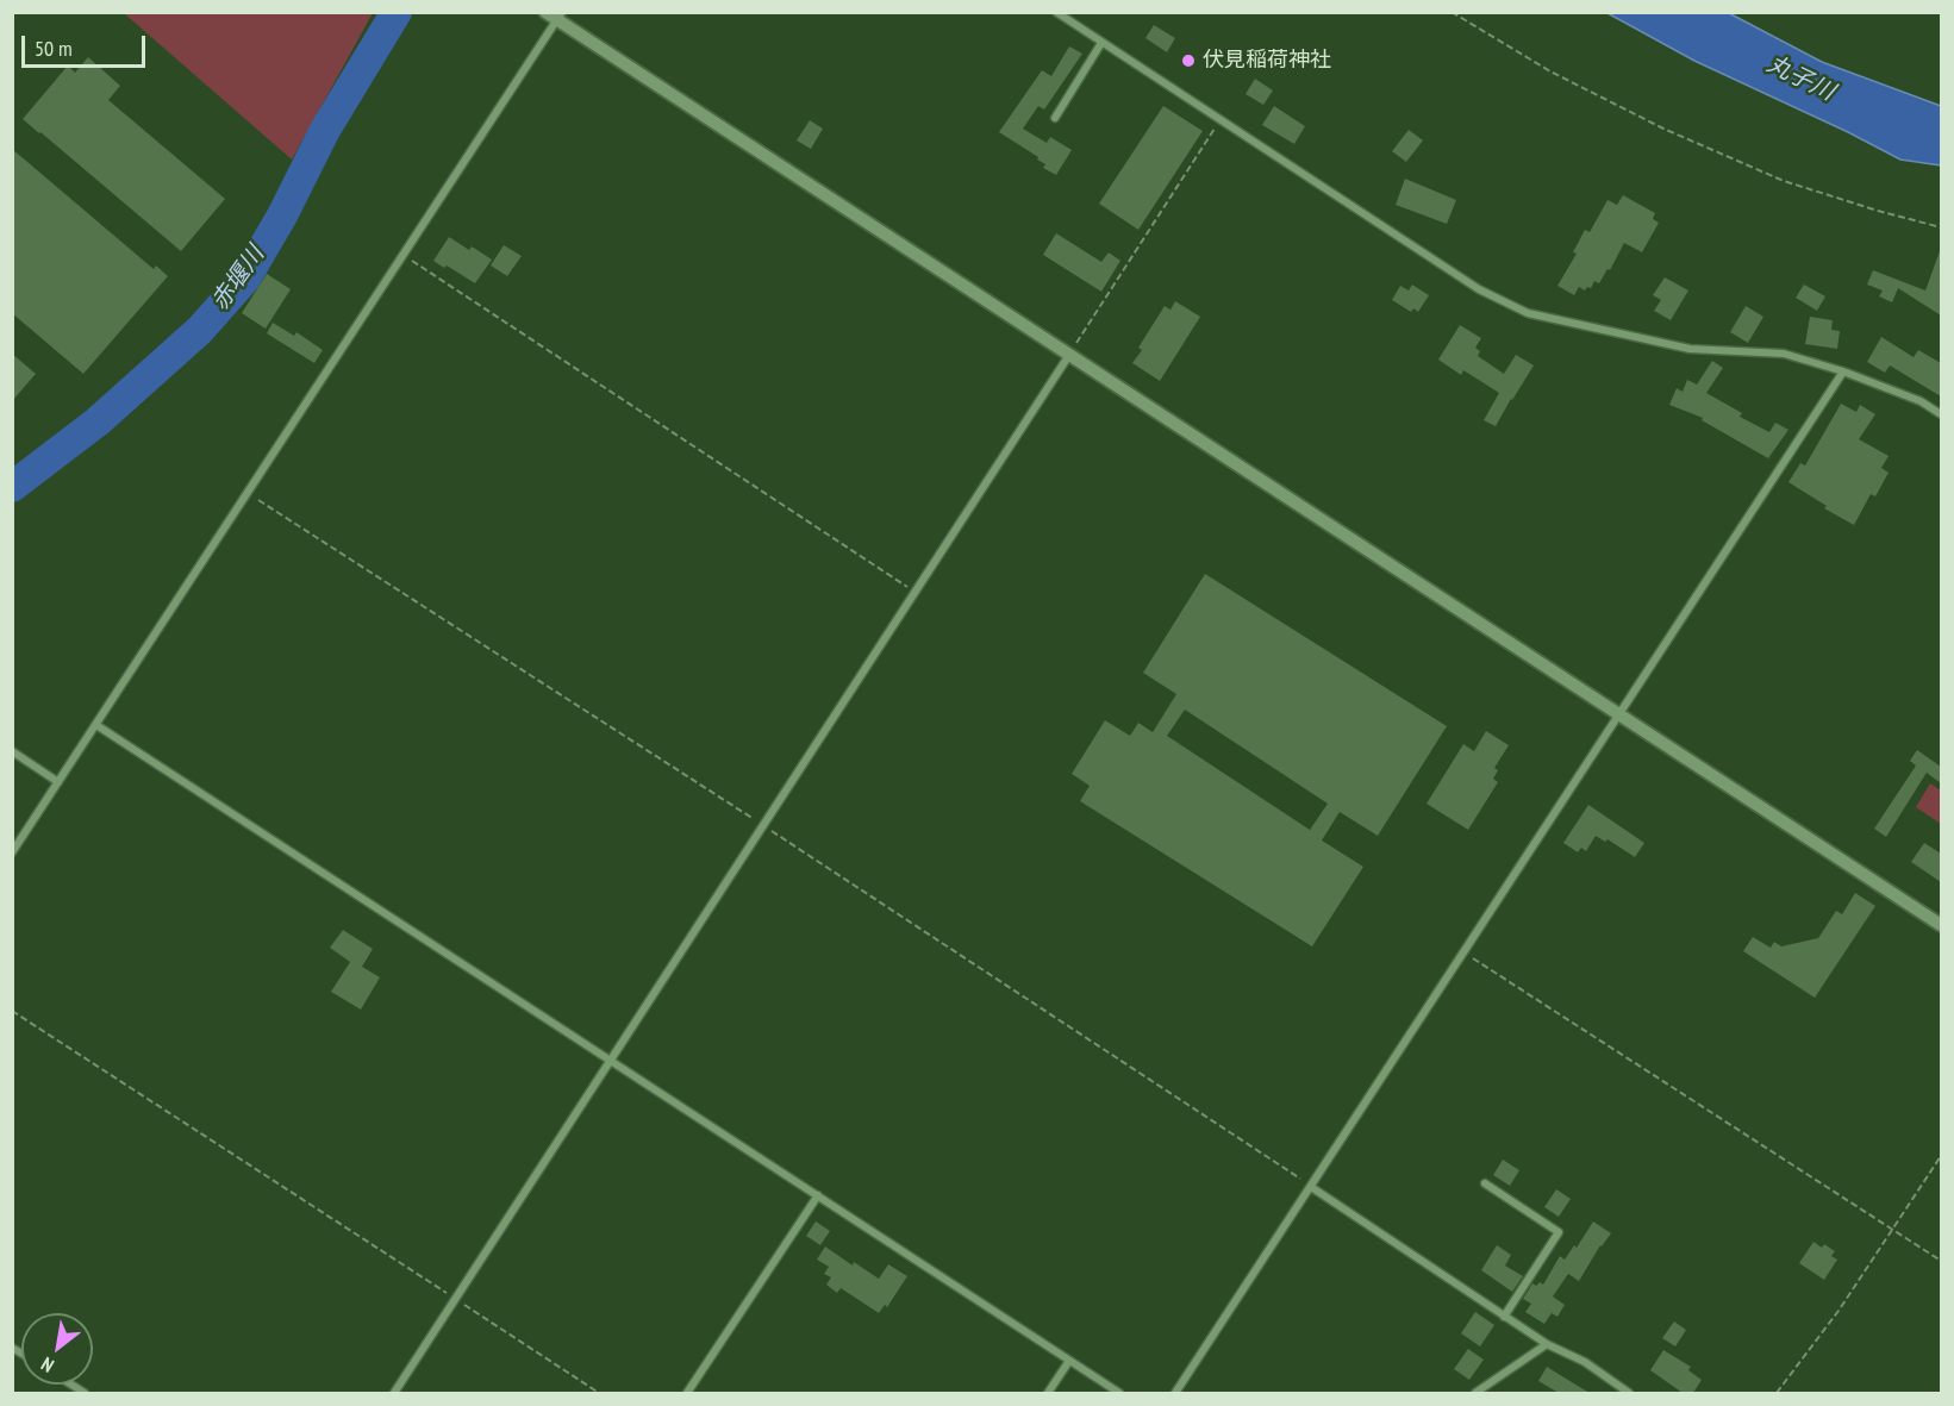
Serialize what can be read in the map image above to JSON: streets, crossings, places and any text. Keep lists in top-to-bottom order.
{
  "water": ["丸子川", "赤堰川"],
  "places": ["伏見稲荷神社"],
  "scale_bar": "50 m",
  "north": "bottom left"
}
